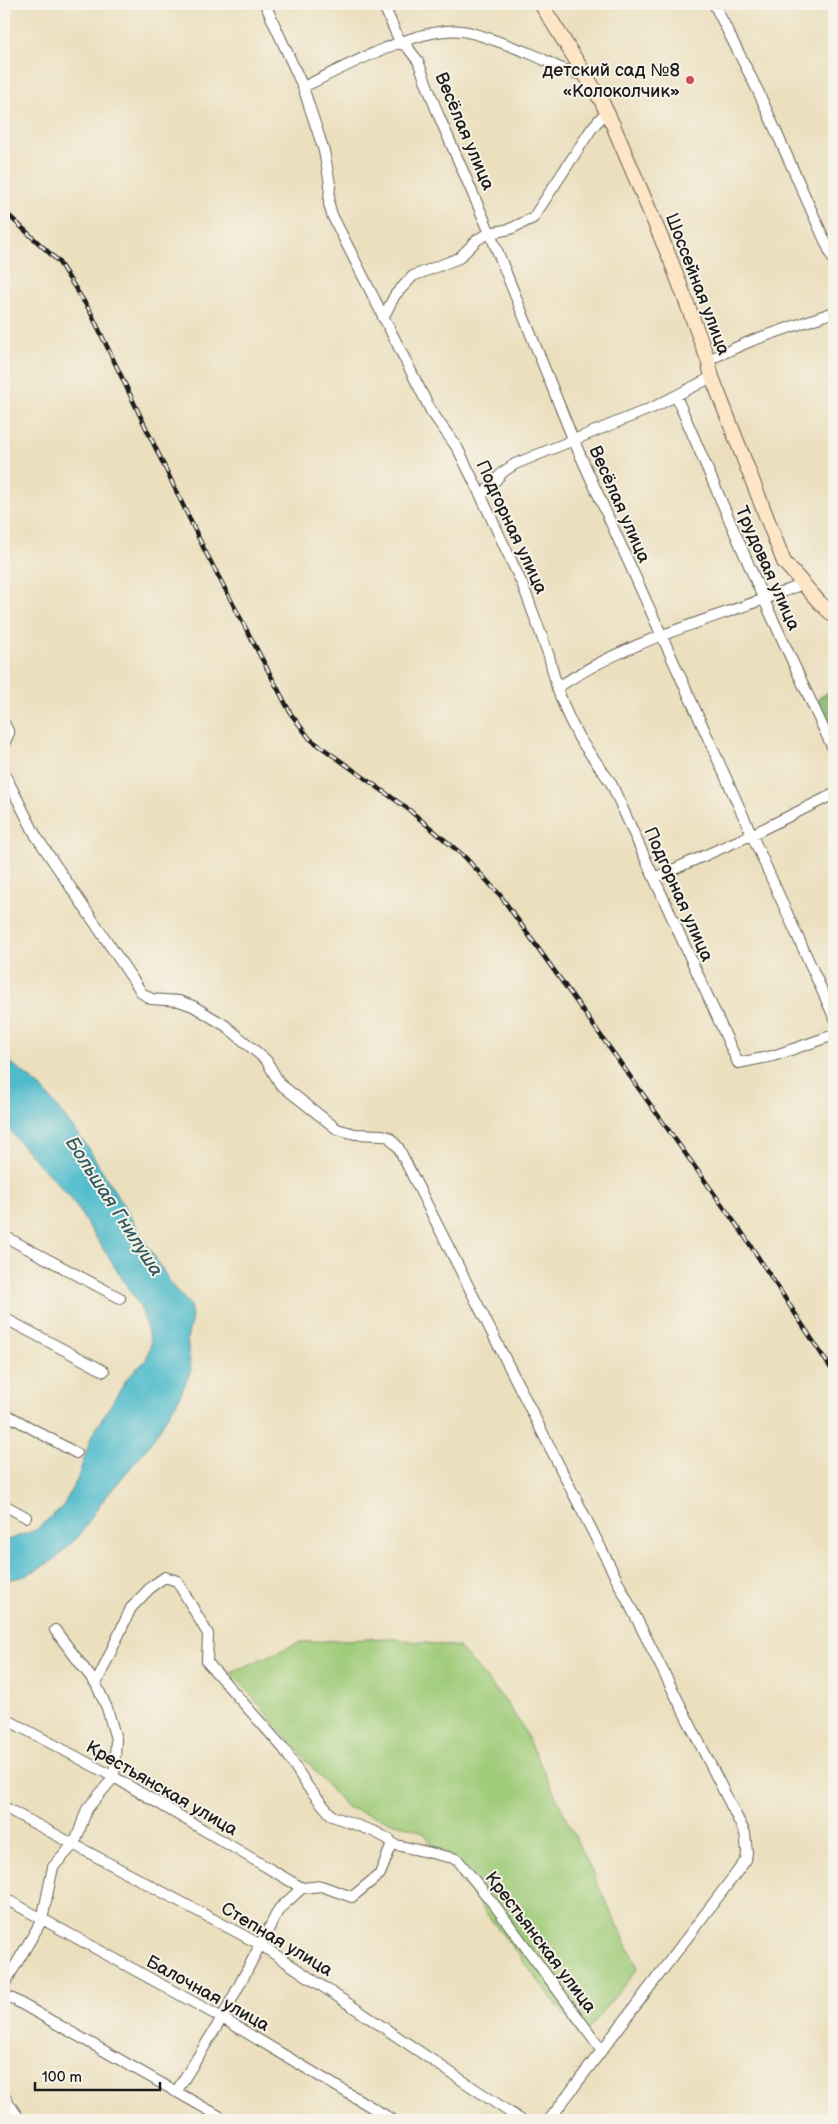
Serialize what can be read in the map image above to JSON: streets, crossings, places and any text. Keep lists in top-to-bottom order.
{
  "streets": {
    "main road": ["Шоссейная улица"],
    "street": [
      "Весёлая улица",
      "Подгорная улица",
      "Трудовая улица",
      "Крестьянская улица",
      "Степная улица",
      "Балочная улица"
    ]
  },
  "water": ["Большая Гнилуша"],
  "places": ["детский сад №8 «Колоколчик»"],
  "scale_bar": "100 m"
}
